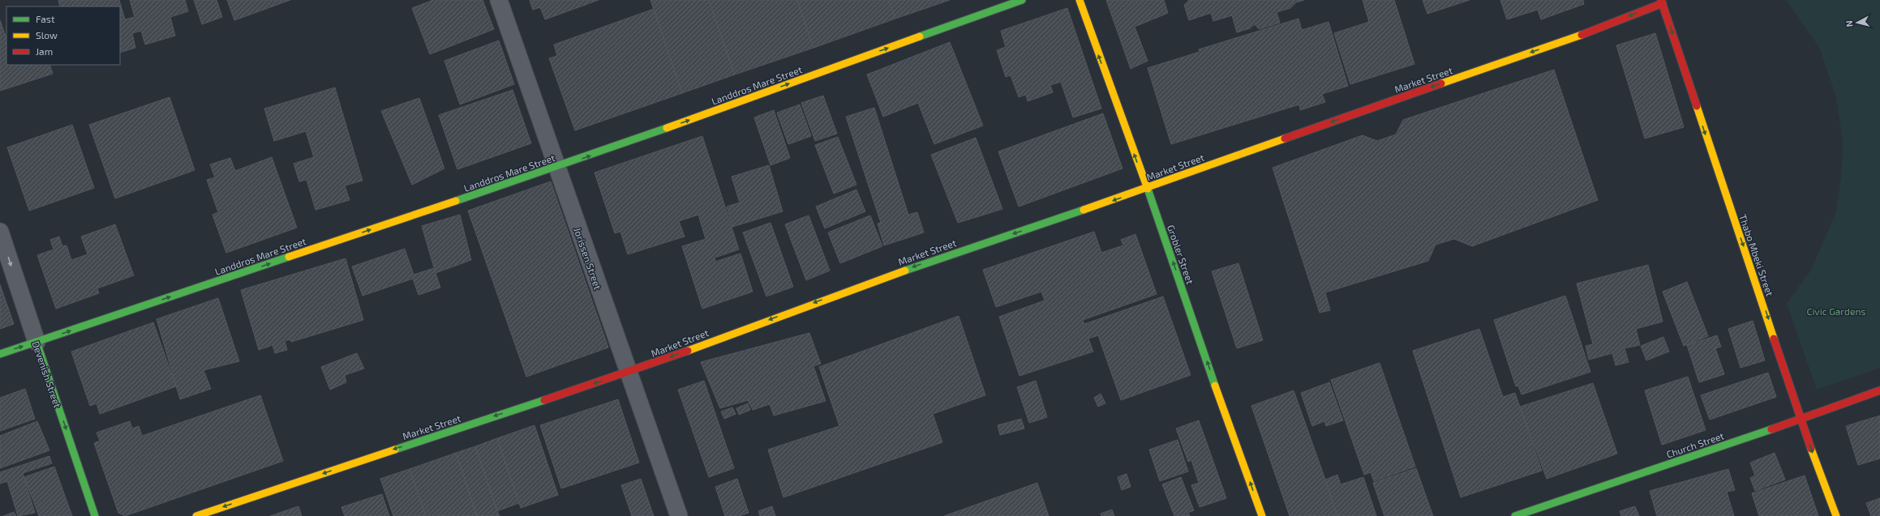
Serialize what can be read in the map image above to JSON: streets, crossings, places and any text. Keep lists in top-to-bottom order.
{
  "streets": {
    "main road": [
      "Market Street",
      "Landdros Mare Street",
      "Grobler Street",
      "Thabo Mbeki Street",
      "Devenish Street",
      "Church Street"
    ],
    "street": ["Jorissen Street"]
  },
  "crossings": [
    ["Market Street", "Grobler Street"],
    ["Market Street", "Thabo Mbeki Street"],
    ["Market Street", "Jorissen Street"],
    ["Landdros Mare Street", "Jorissen Street"],
    ["Landdros Mare Street", "Devenish Street"],
    ["Thabo Mbeki Street", "Church Street"]
  ],
  "one_way": [
    "Market Street",
    "Landdros Mare Street",
    "Grobler Street",
    "Thabo Mbeki Street",
    "Devenish Street"
  ],
  "parks": ["Civic Gardens"],
  "legend": ["Fast", "Slow", "Jam"],
  "north": "left"
}
